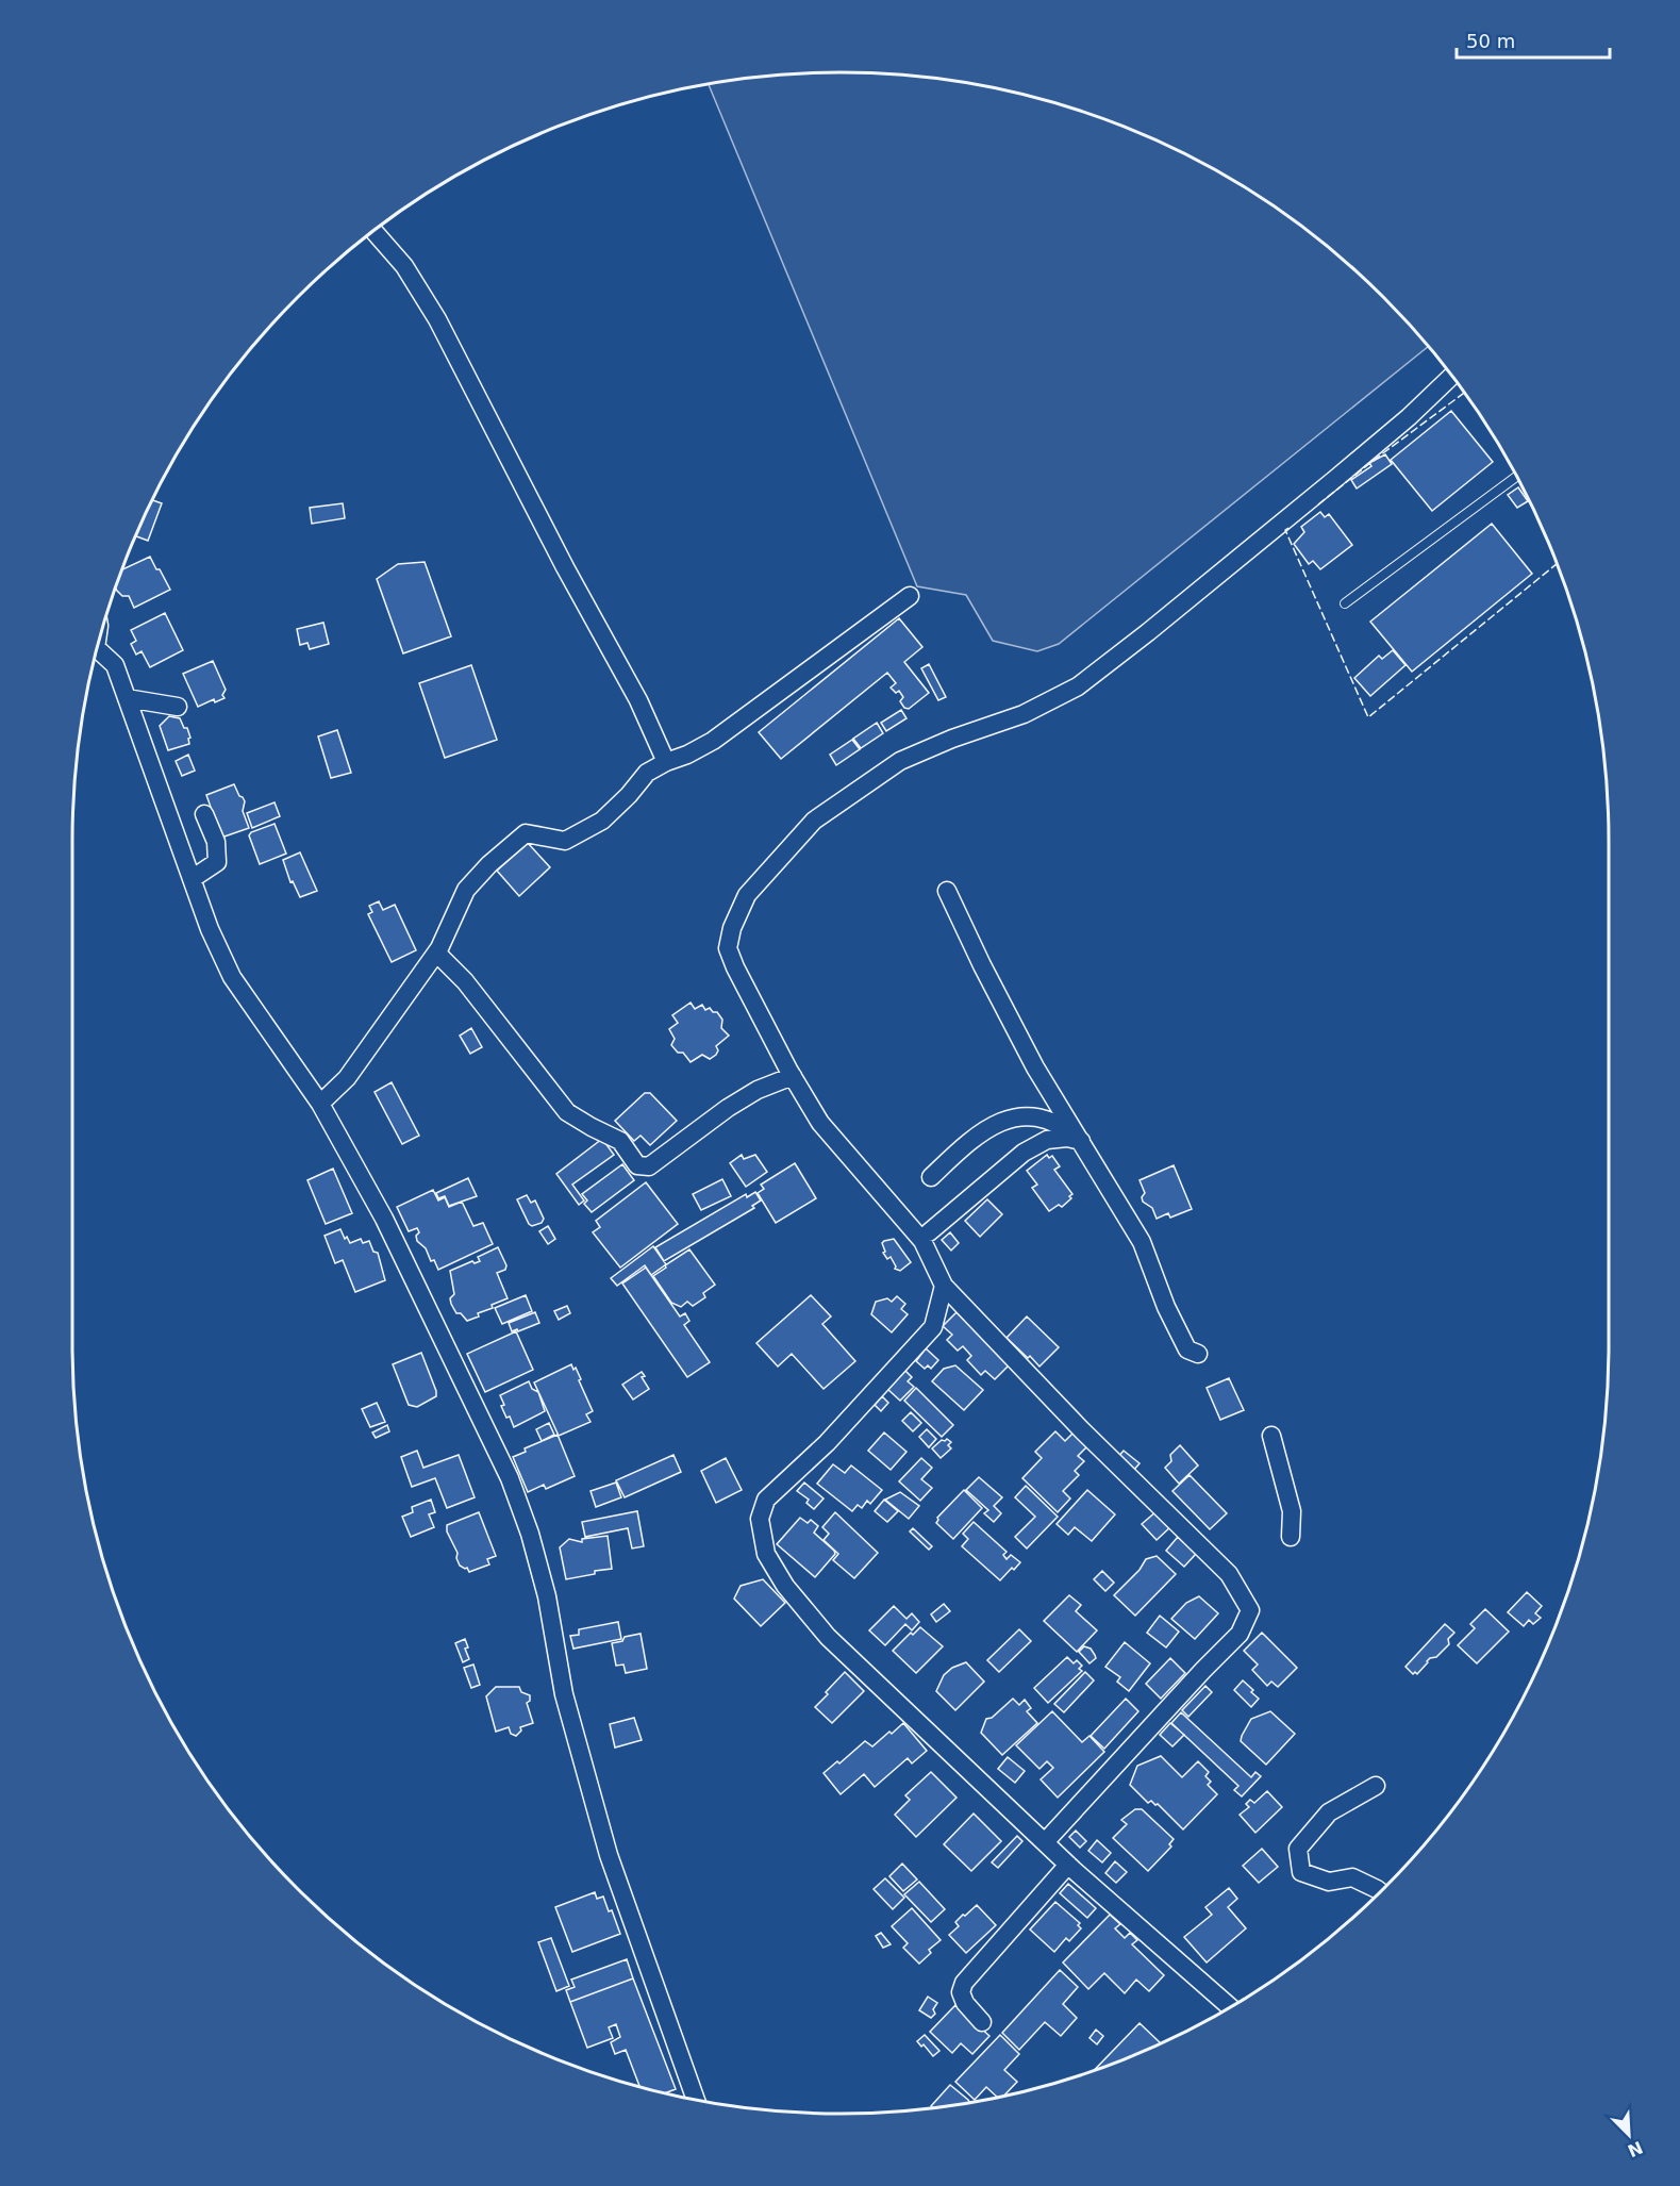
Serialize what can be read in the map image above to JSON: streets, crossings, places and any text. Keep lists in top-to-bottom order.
{
  "scale_bar": "50 m",
  "north": "bottom right"
}
